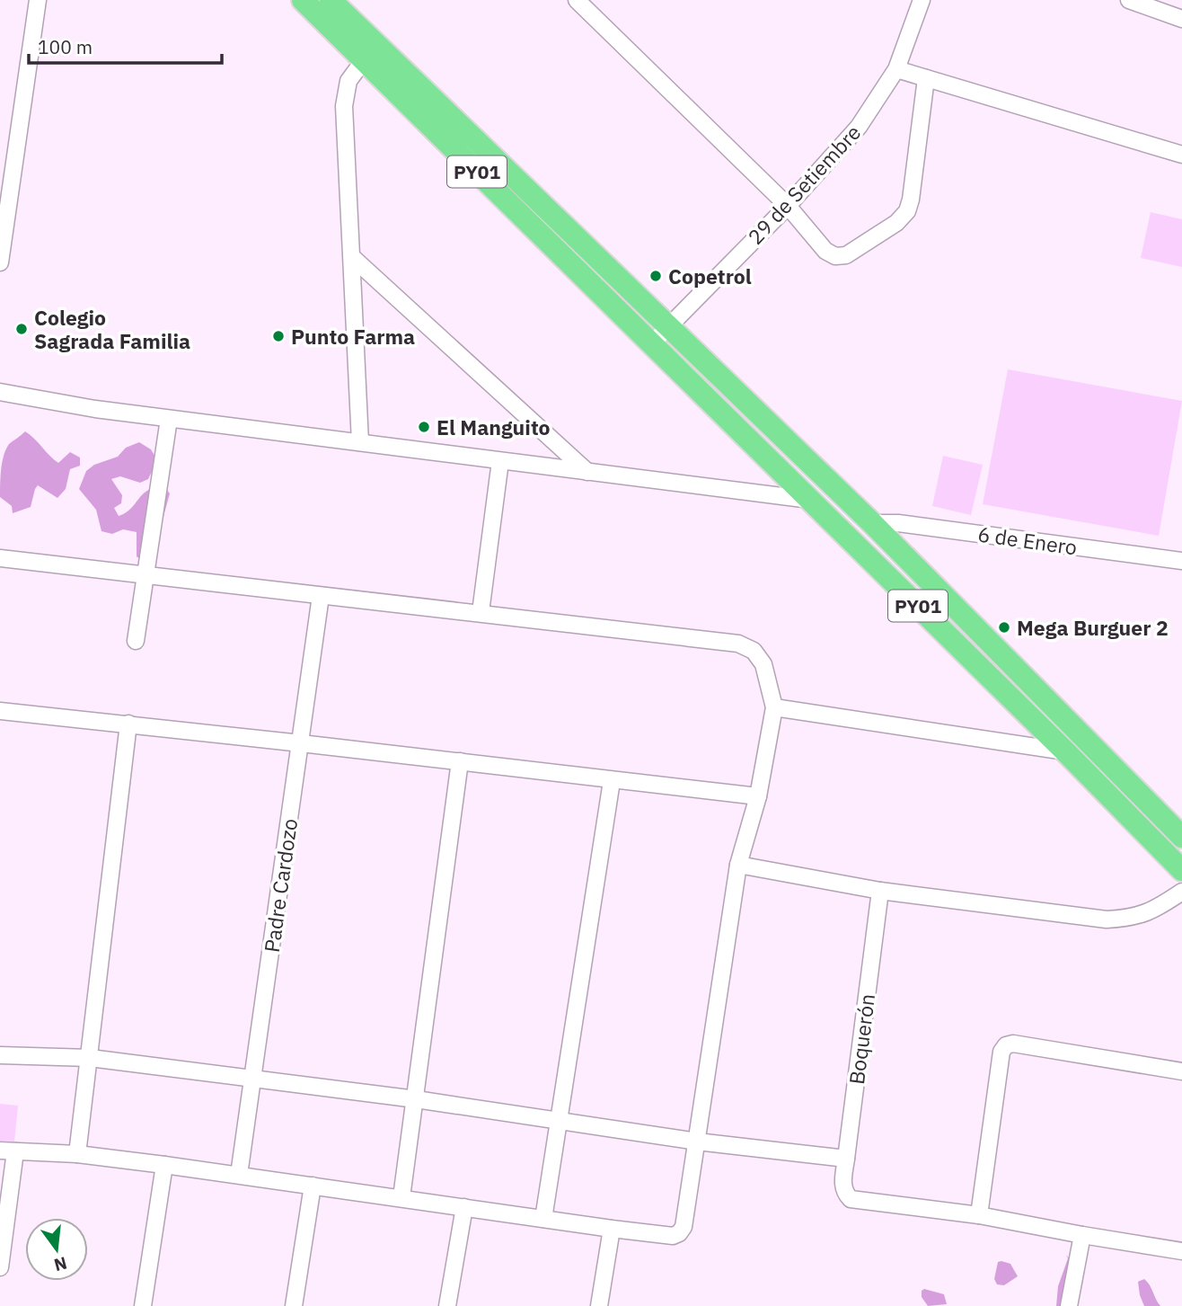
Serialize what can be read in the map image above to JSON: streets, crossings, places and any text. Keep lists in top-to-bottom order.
{
  "streets": {
    "highway": ["PY01"],
    "street": [
      "29 de Setiembre",
      "6 de Enero",
      "Padre Cardozo",
      "Boquerón"
    ]
  },
  "crossings": [
    ["PY01", "29 de Setiembre"],
    ["PY01", "6 de Enero"]
  ],
  "places": [
    "Copetrol",
    "Colegio Sagrada Familia",
    "Punto Farma",
    "El Manguito",
    "Mega Burguer 2"
  ],
  "scale_bar": "100 m",
  "north": "bottom"
}
